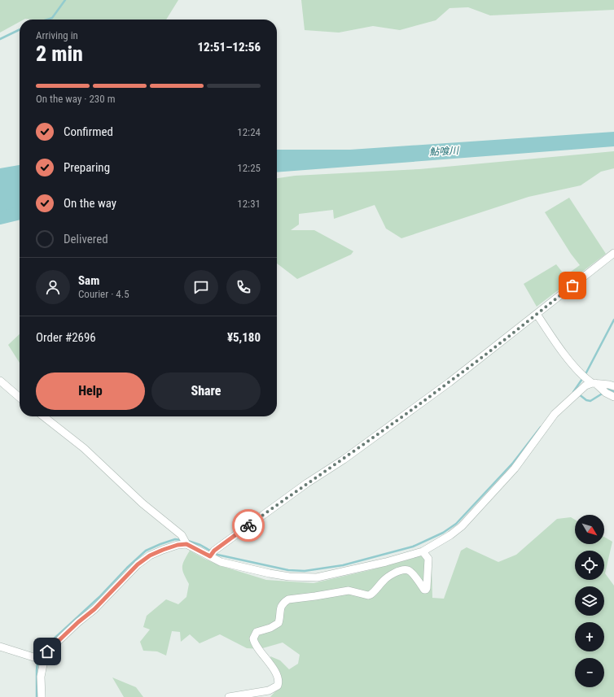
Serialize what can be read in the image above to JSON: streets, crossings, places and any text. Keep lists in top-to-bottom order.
{
  "water": ["鮎喰川"],
  "north": "bottom right",
  "page": {
    "heading": ["2 min", "Arriving in", "12:51–12:56"],
    "panel": [
      "Sam",
      "Courier · 4.5",
      "Order #2696",
      "¥5,180"
    ],
    "bar": "On the way · 230 m",
    "list": [
      ["Confirmed", "12:24"],
      ["Preparing", "12:25"],
      ["On the way", "12:31"],
      "Delivered"
    ],
    "buttons": ["Help", "Share"],
    "map_buttons": ["+", "−"]
  }
}
